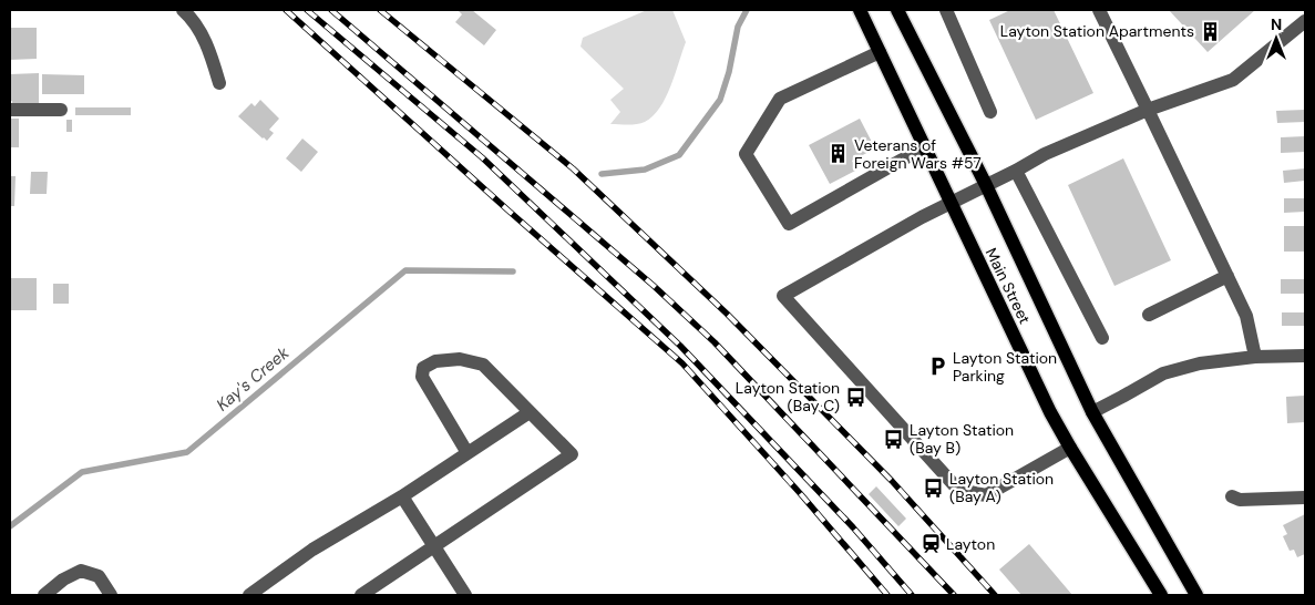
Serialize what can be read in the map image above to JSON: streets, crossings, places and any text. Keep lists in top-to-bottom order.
{
  "streets": {
    "main road": ["Main Street"]
  },
  "water": ["Kay's Creek"],
  "places": {
    "building": ["Layton Station Apartments", "Veterans of Foreign Wars #57"],
    "parking": ["Layton Station Parking"],
    "bus stop": ["Layton Station (Bay C)", "Layton Station (Bay B)", "Layton Station (Bay A)"],
    "station": ["Layton"]
  },
  "north": "top"
}
